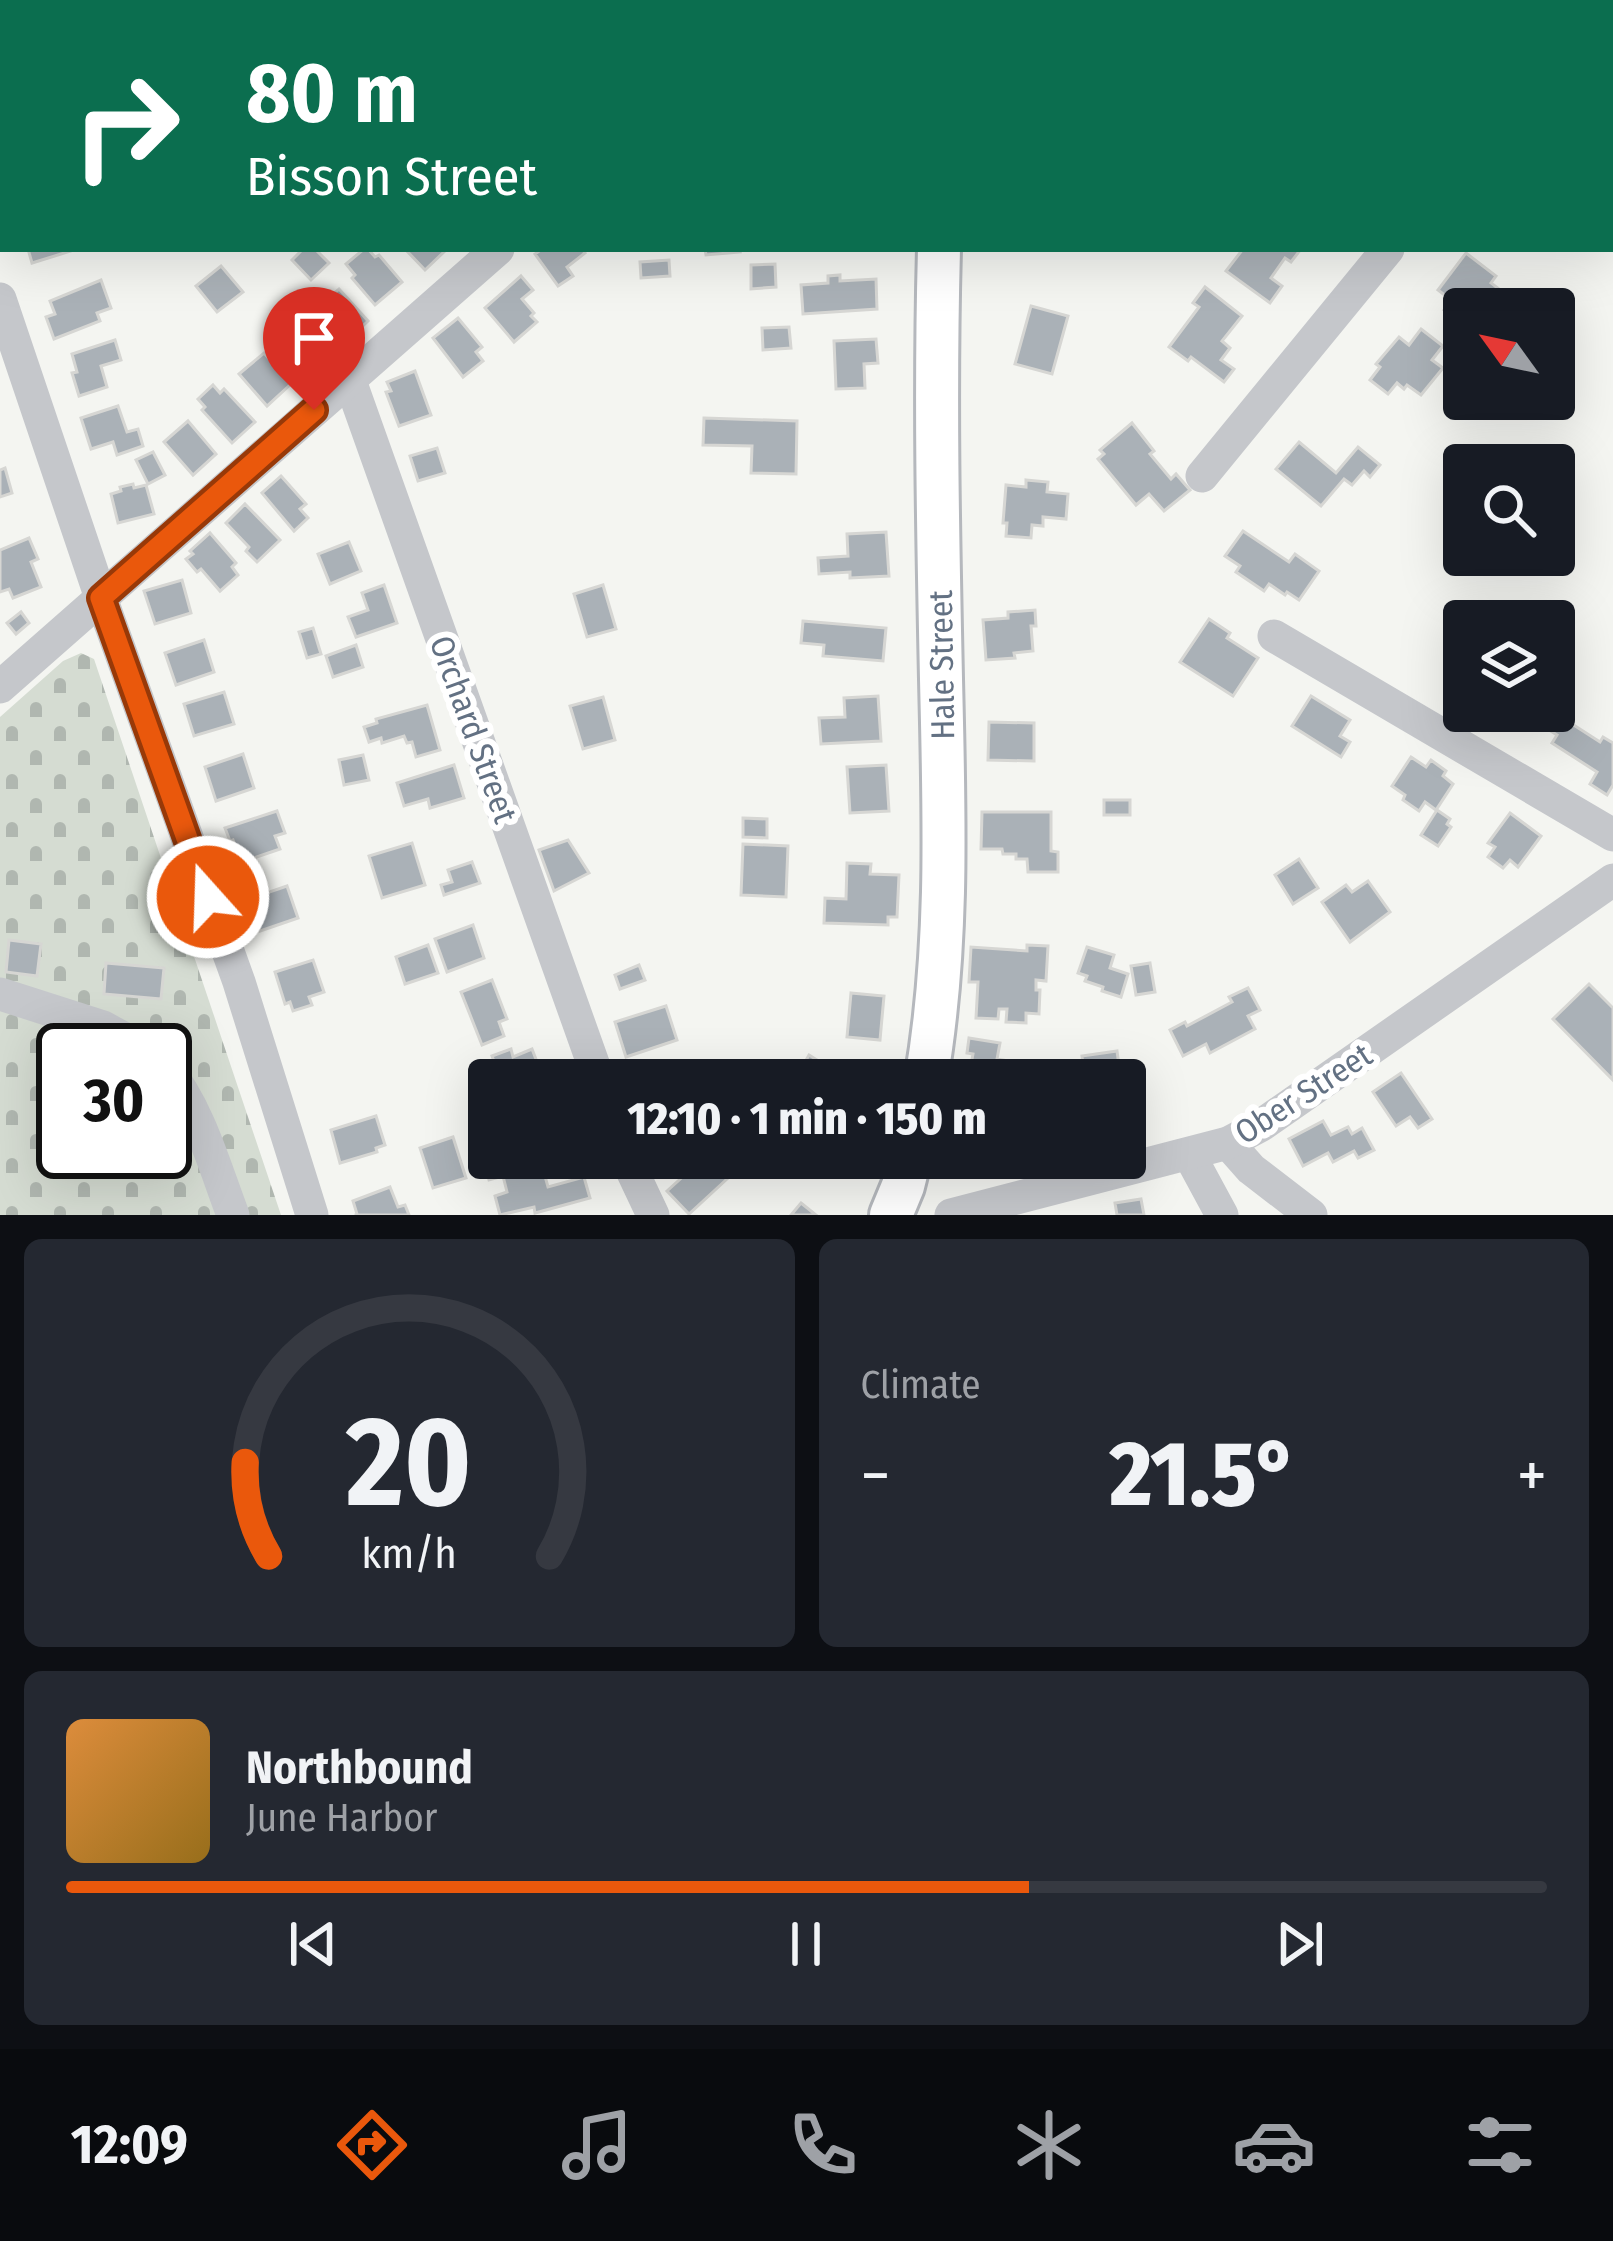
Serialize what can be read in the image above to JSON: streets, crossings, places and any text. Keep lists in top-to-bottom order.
{
  "streets": {
    "main road": ["Hale Street"],
    "street": ["Orchard Street", "Ober Street"]
  },
  "north": "top left",
  "page": {
    "turn": ["80 m", "Bisson Street"],
    "limit": "30",
    "trip": "12:10 · 1 min · 150 m",
    "tile": "Climate",
    "heat": ["−", "21.5°", "+"],
    "song": ["Northbound", "June Harbor"],
    "tabs": "12:09",
    "gauge": ["20", "km/h"]
  }
}
